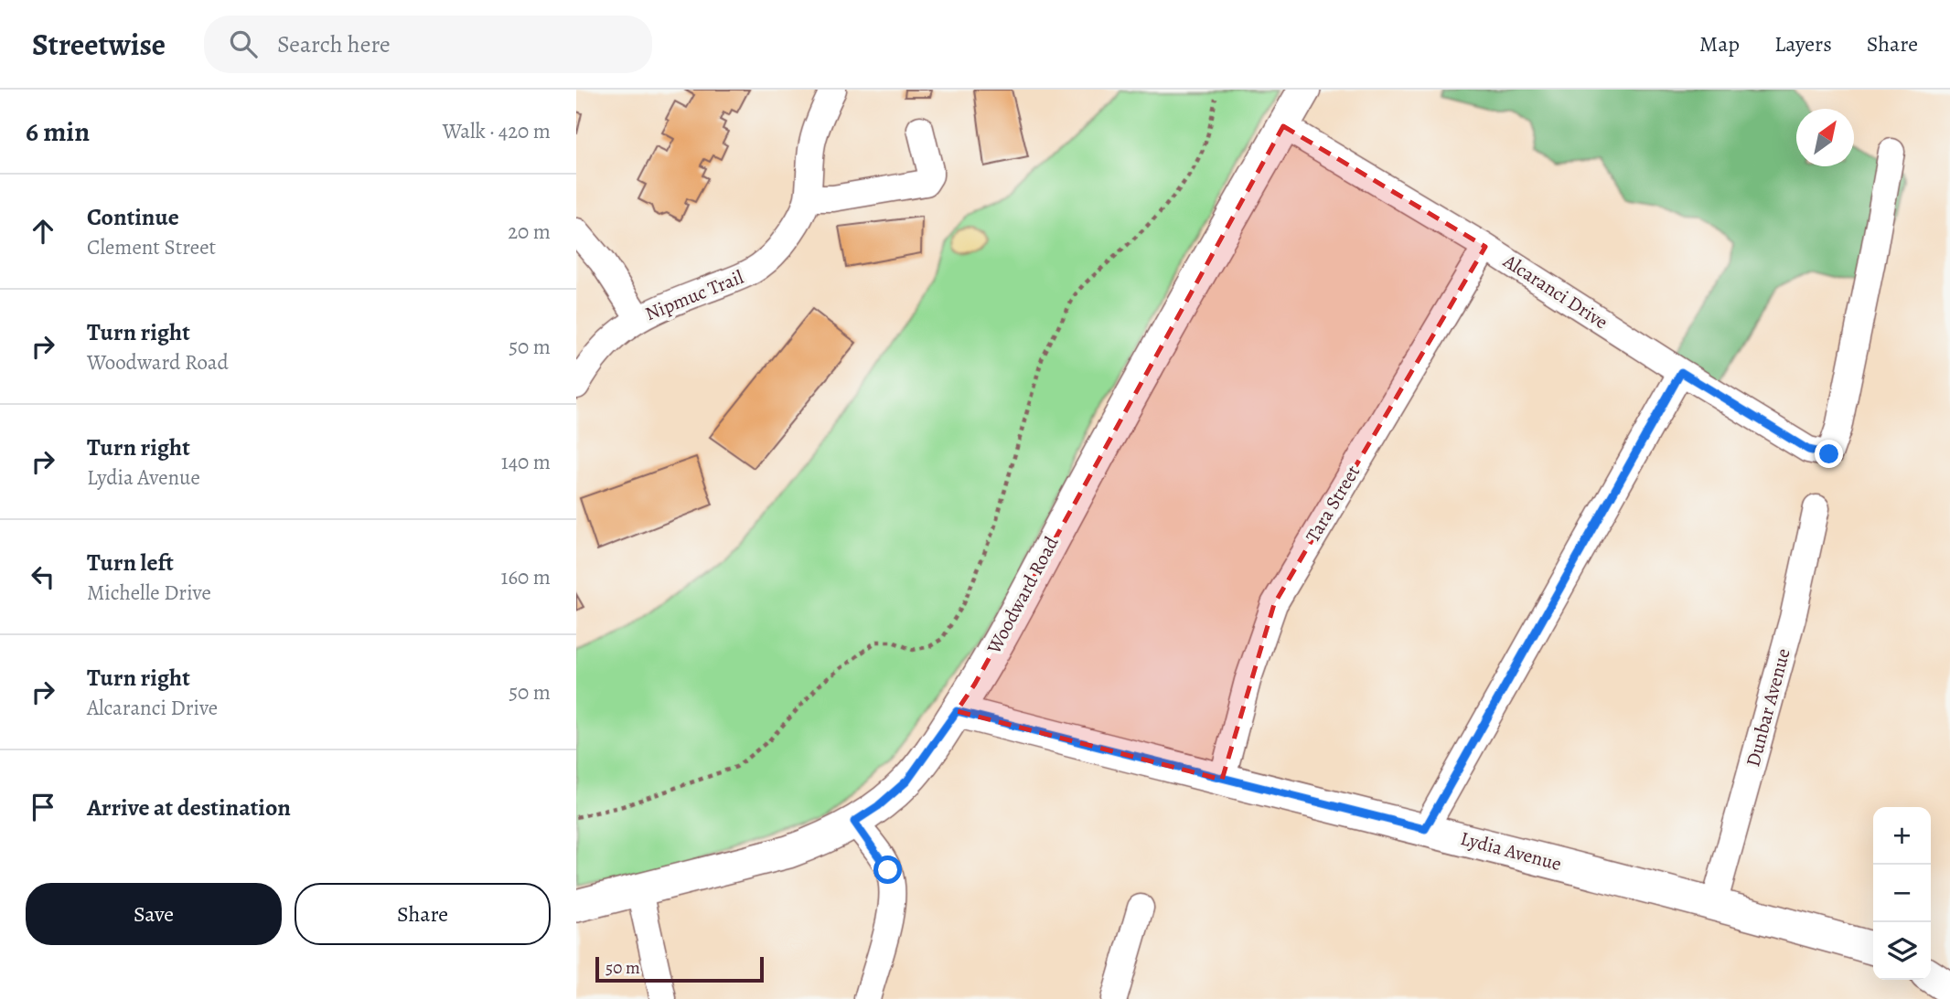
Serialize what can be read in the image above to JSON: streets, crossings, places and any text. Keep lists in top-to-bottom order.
{
  "streets": {
    "street": [
      "Alcaranci Drive",
      "Nipmuc Trail",
      "Tara Street",
      "Woodward Road",
      "Dunbar Avenue",
      "Lydia Avenue"
    ]
  },
  "crossings": [
    ["Alcaranci Drive", "Tara Street"],
    ["Alcaranci Drive", "Woodward Road"],
    ["Tara Street", "Lydia Avenue"],
    ["Woodward Road", "Lydia Avenue"],
    ["Dunbar Avenue", "Lydia Avenue"]
  ],
  "scale_bar": "50 m",
  "north": "top right",
  "page": {
    "header": "Streetwise",
    "search": "Search here",
    "nav": ["Map", "Layers", "Share"],
    "heading": ["6 min", "Walk · 420 m"],
    "list": [
      ["Continue", "Clement Street", "20 m"],
      ["Turn right", "Woodward Road", "50 m"],
      ["Turn right", "Lydia Avenue", "140 m"],
      ["Turn left", "Michelle Drive", "160 m"],
      ["Turn right", "Alcaranci Drive", "50 m"],
      "Arrive at destination"
    ],
    "map_buttons": ["+", "−"],
    "buttons": ["Save", "Share"],
    "scale": "50 m"
  }
}
